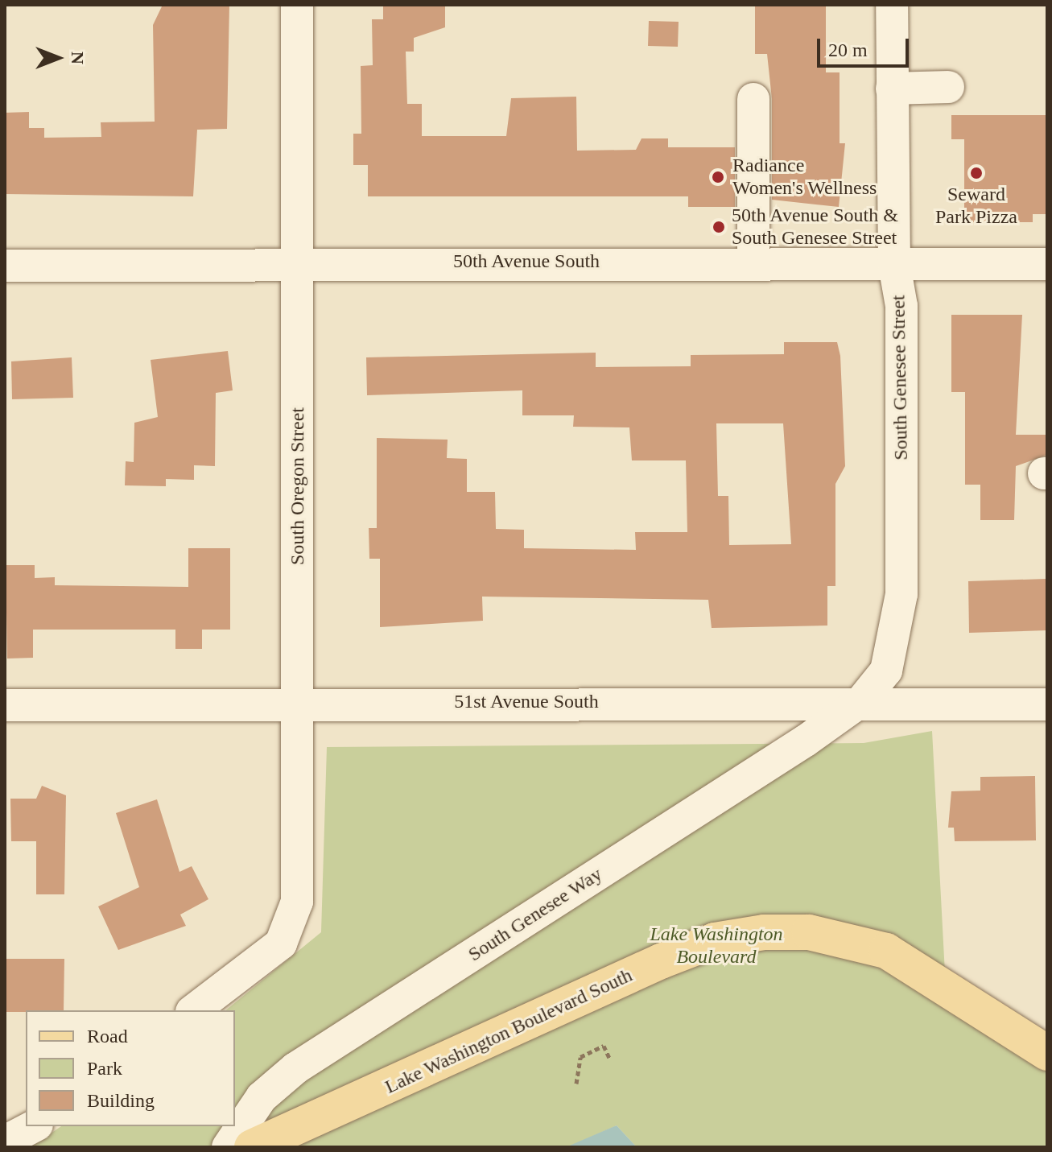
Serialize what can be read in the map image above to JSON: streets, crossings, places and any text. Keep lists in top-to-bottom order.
{
  "streets": {
    "main road": ["Lake Washington Boulevard South"],
    "street": [
      "50th Avenue South",
      "South Genesee Street",
      "South Oregon Street",
      "51st Avenue South",
      "South Genesee Way"
    ]
  },
  "crossings": [
    ["50th Avenue South", "South Genesee Street"],
    ["50th Avenue South", "South Oregon Street"],
    ["South Genesee Street", "51st Avenue South"],
    ["South Genesee Street", "South Genesee Way"],
    ["South Oregon Street", "51st Avenue South"],
    ["51st Avenue South", "South Genesee Way"]
  ],
  "parks": ["Lake Washington Boulevard"],
  "places": ["Seward Park Pizza", "Radiance Women's Wellness", "50th Avenue South & South Genesee Street"],
  "legend": ["Road", "Park", "Building"],
  "scale_bar": "20 m",
  "north": "right"
}
